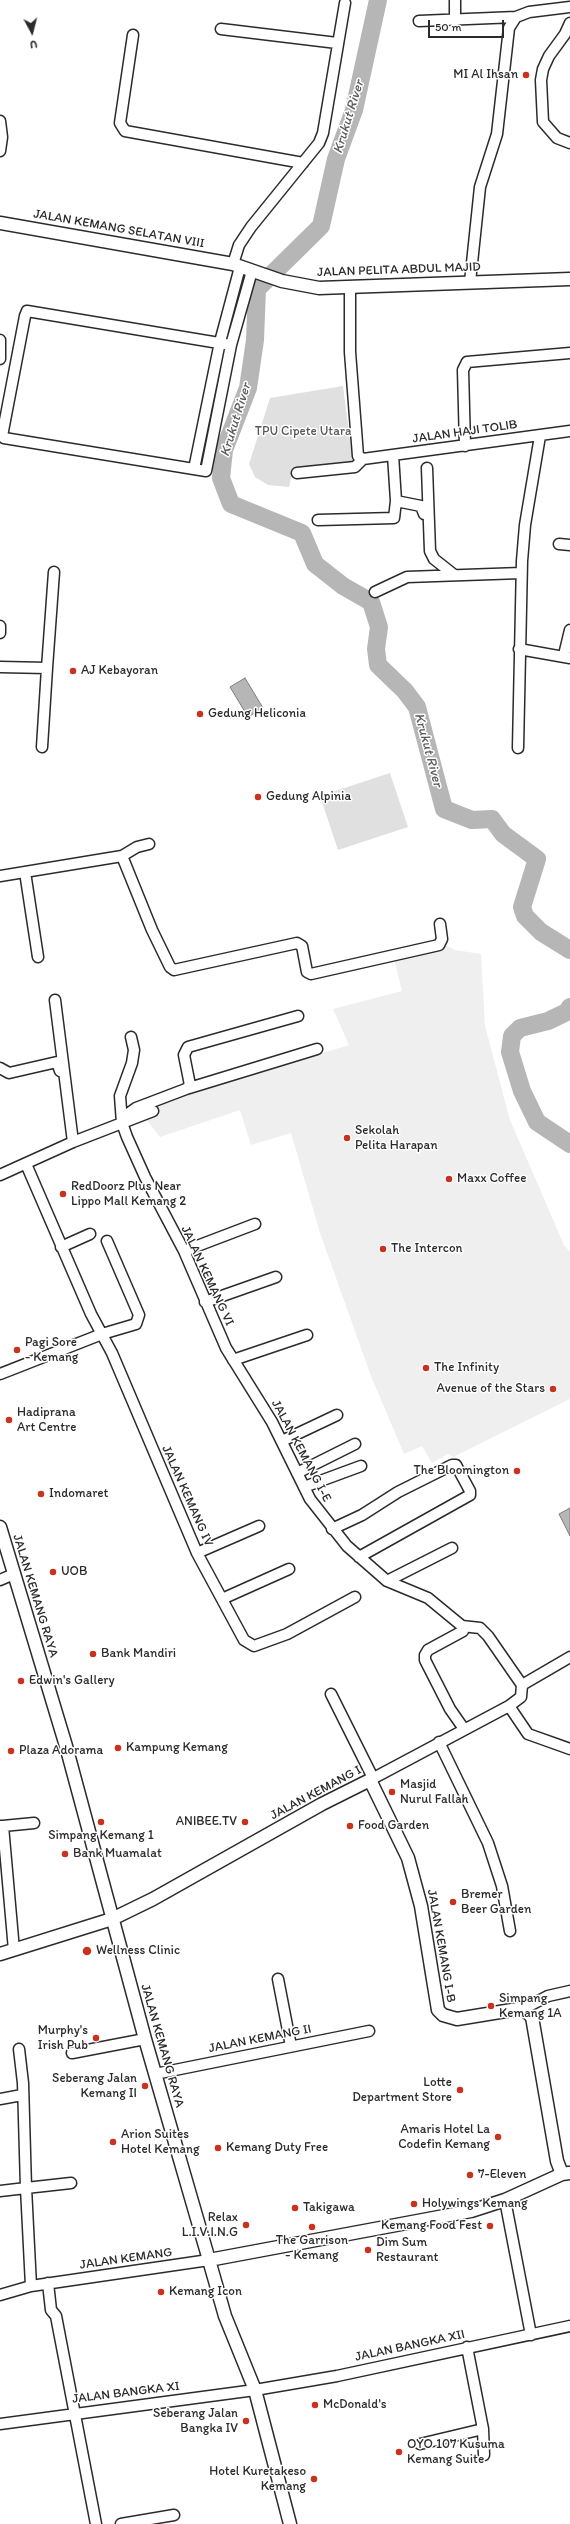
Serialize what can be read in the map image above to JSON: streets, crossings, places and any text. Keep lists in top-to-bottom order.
{
  "streets": {
    "street": [
      "JALAN KEMANG SELATAN VIII",
      "JALAN PELITA ABDUL MAJID",
      "JALAN HAJI TOLIB",
      "JALAN KEMANG VI",
      "JALAN KEMANG I-E",
      "JALAN KEMANG IV",
      "JALAN KEMANG RAYA",
      "JALAN KEMANG I",
      "JALAN KEMANG I-B",
      "JALAN KEMANG II",
      "JALAN KEMANG",
      "JALAN BANGKA XII",
      "JALAN BANGKA XI"
    ]
  },
  "crossings": [
    ["JALAN KEMANG SELATAN VIII", "JALAN PELITA ABDUL MAJID"],
    ["JALAN KEMANG VI", "JALAN KEMANG I-E"],
    ["JALAN KEMANG I-E", "JALAN KEMANG I"],
    ["JALAN KEMANG RAYA", "JALAN KEMANG I"],
    ["JALAN KEMANG RAYA", "JALAN KEMANG II"],
    ["JALAN KEMANG RAYA", "JALAN KEMANG"],
    ["JALAN KEMANG RAYA", "JALAN BANGKA XII"],
    ["JALAN KEMANG RAYA", "JALAN BANGKA XI"],
    ["JALAN KEMANG I", "JALAN KEMANG I-B"],
    ["JALAN BANGKA XII", "JALAN BANGKA XI"]
  ],
  "water": ["Krukut River"],
  "parks": ["TPU Cipete Utara"],
  "places": [
    "MI Al Ihsan",
    "AJ Kebayoran",
    "Gedung Heliconia",
    "Gedung Alpinia",
    "Sekolah Pelita Harapan",
    "Maxx Coffee",
    "RedDoorz Plus Near Lippo Mall Kemang 2",
    "The Intercon",
    "Pagi Sore - Kemang",
    "The Infinity",
    "Avenue of the Stars",
    "Hadiprana Art Centre",
    "The Bloomington",
    "Indomaret",
    "UOB",
    "Bank Mandiri",
    "Edwin's Gallery",
    "Kampung Kemang",
    "Plaza Adorama",
    "Masjid Nurul Fallah",
    "Simpang Kemang 1",
    "ANIBEE.TV",
    "Food Garden",
    "Bank Muamalat",
    "Bremer Beer Garden",
    "Wellness Clinic",
    "Simpang Kemang 1A",
    "Murphy's Irish Pub",
    "Seberang Jalan Kemang II",
    "Lotte Department Store",
    "Amaris Hotel La Codefin Kemang",
    "Arion Suites Hotel Kemang",
    "Kemang Duty Free",
    "7-Eleven",
    "Holywings Kemang",
    "Takigawa",
    "Relax L.I.V.I.N.G",
    "Kemang Food Fest",
    "The Garrison - Kemang",
    "Dim Sum Restaurant",
    "Kemang Icon",
    "McDonald's",
    "Seberang Jalan Bangka IV",
    "OYO 107 Kusuma Kemang Suite",
    "Hotel Kuretakeso Kemang"
  ],
  "scale_bar": "50 m",
  "north": "bottom"
}
